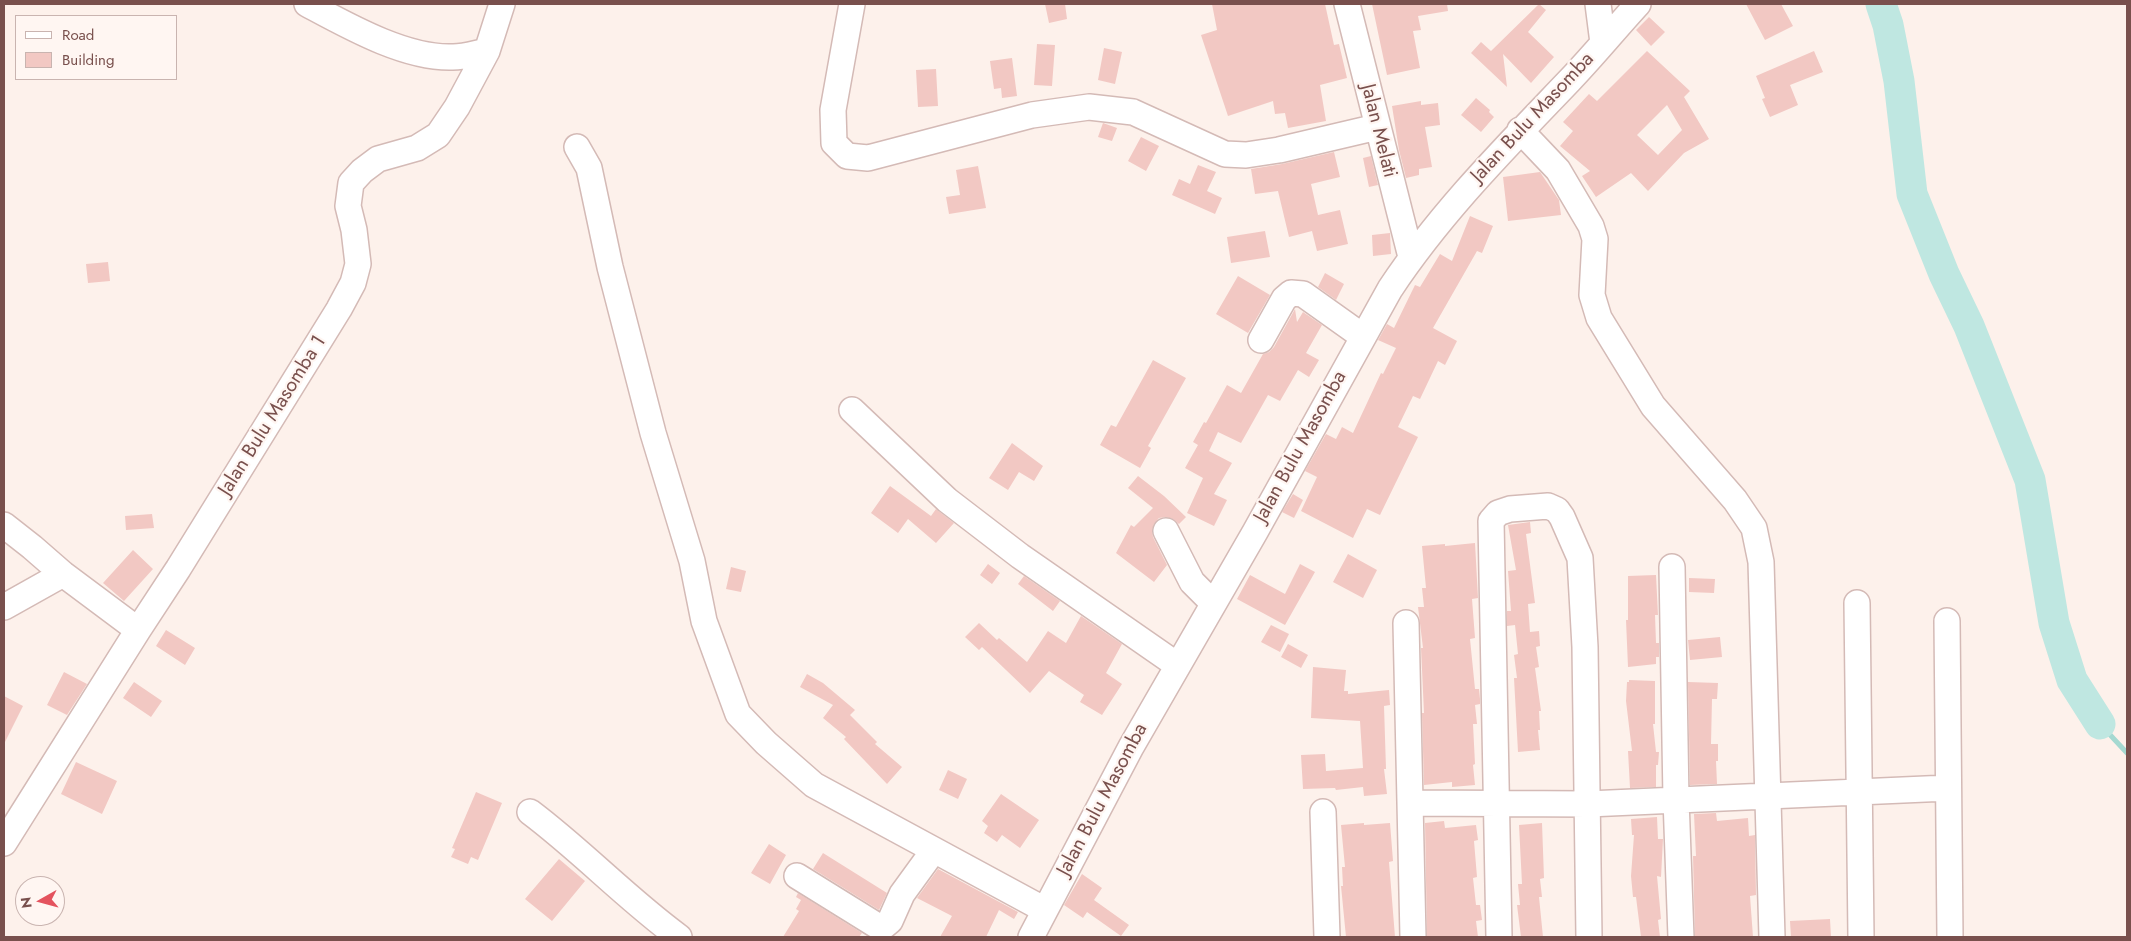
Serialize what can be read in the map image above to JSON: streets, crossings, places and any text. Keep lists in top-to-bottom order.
{
  "streets": {
    "street": ["Jalan Bulu Masomba", "Jalan Melati", "Jalan Bulu Masomba 1"]
  },
  "crossings": [
    ["Jalan Bulu Masomba", "Jalan Melati"]
  ],
  "legend": ["Road", "Building"],
  "north": "left"
}
